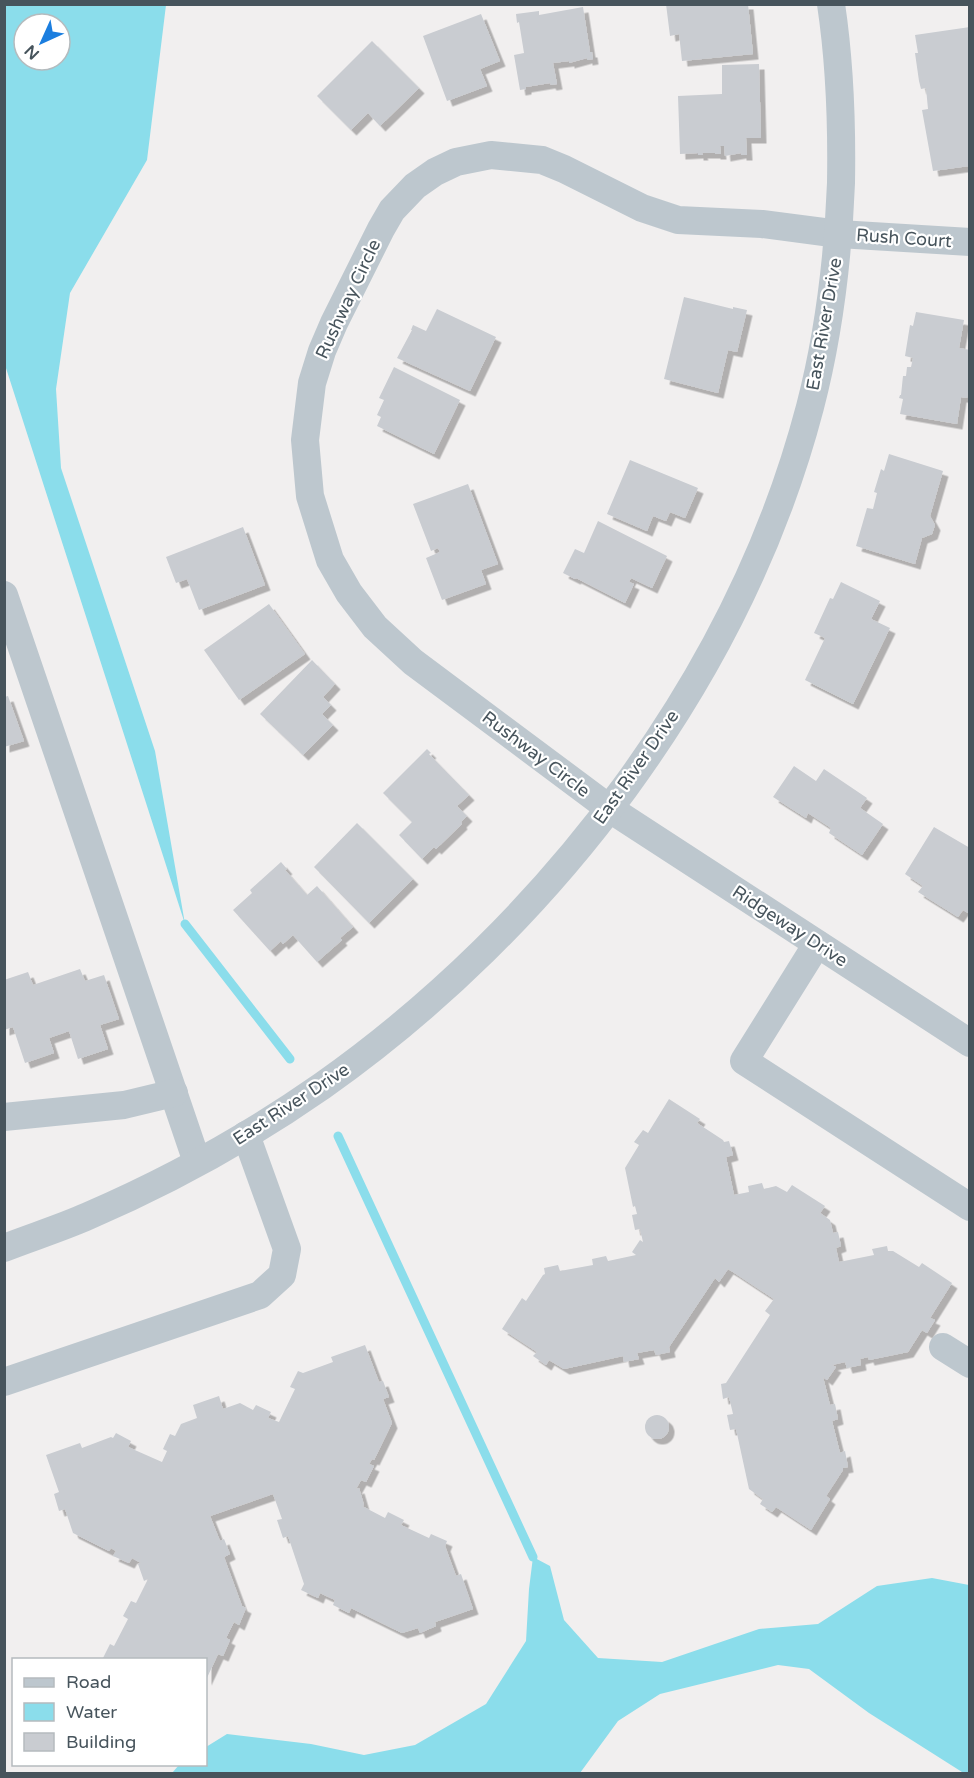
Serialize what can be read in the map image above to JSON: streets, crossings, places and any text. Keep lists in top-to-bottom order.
{
  "streets": {
    "street": [
      "Rush Court",
      "Rushway Circle",
      "East River Drive",
      "Ridgeway Drive"
    ]
  },
  "crossings": [
    ["Rush Court", "Rushway Circle"],
    ["Rush Court", "East River Drive"],
    ["Rushway Circle", "East River Drive"],
    ["Rushway Circle", "Ridgeway Drive"],
    ["East River Drive", "Ridgeway Drive"]
  ],
  "legend": ["Road", "Water", "Building"],
  "north": "bottom left"
}
